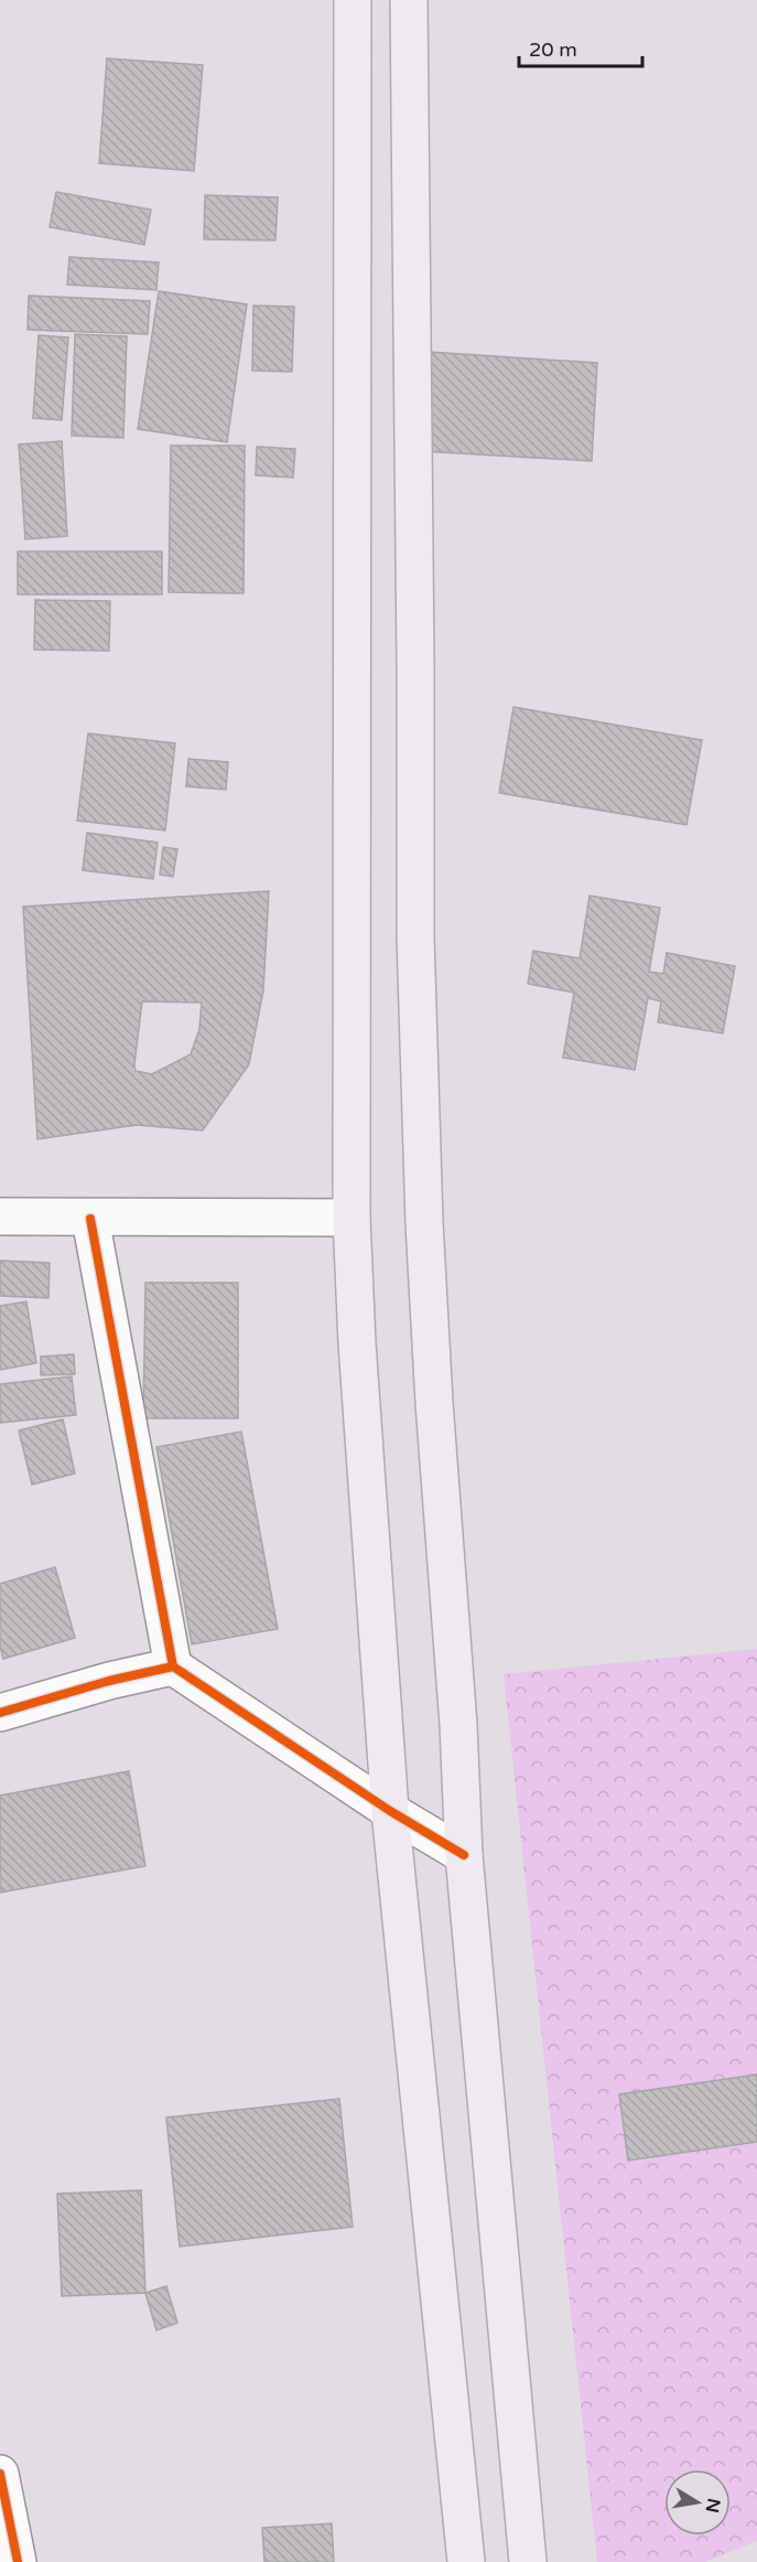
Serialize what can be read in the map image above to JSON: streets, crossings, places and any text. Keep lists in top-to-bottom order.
{
  "scale_bar": "20 m",
  "north": "right"
}
